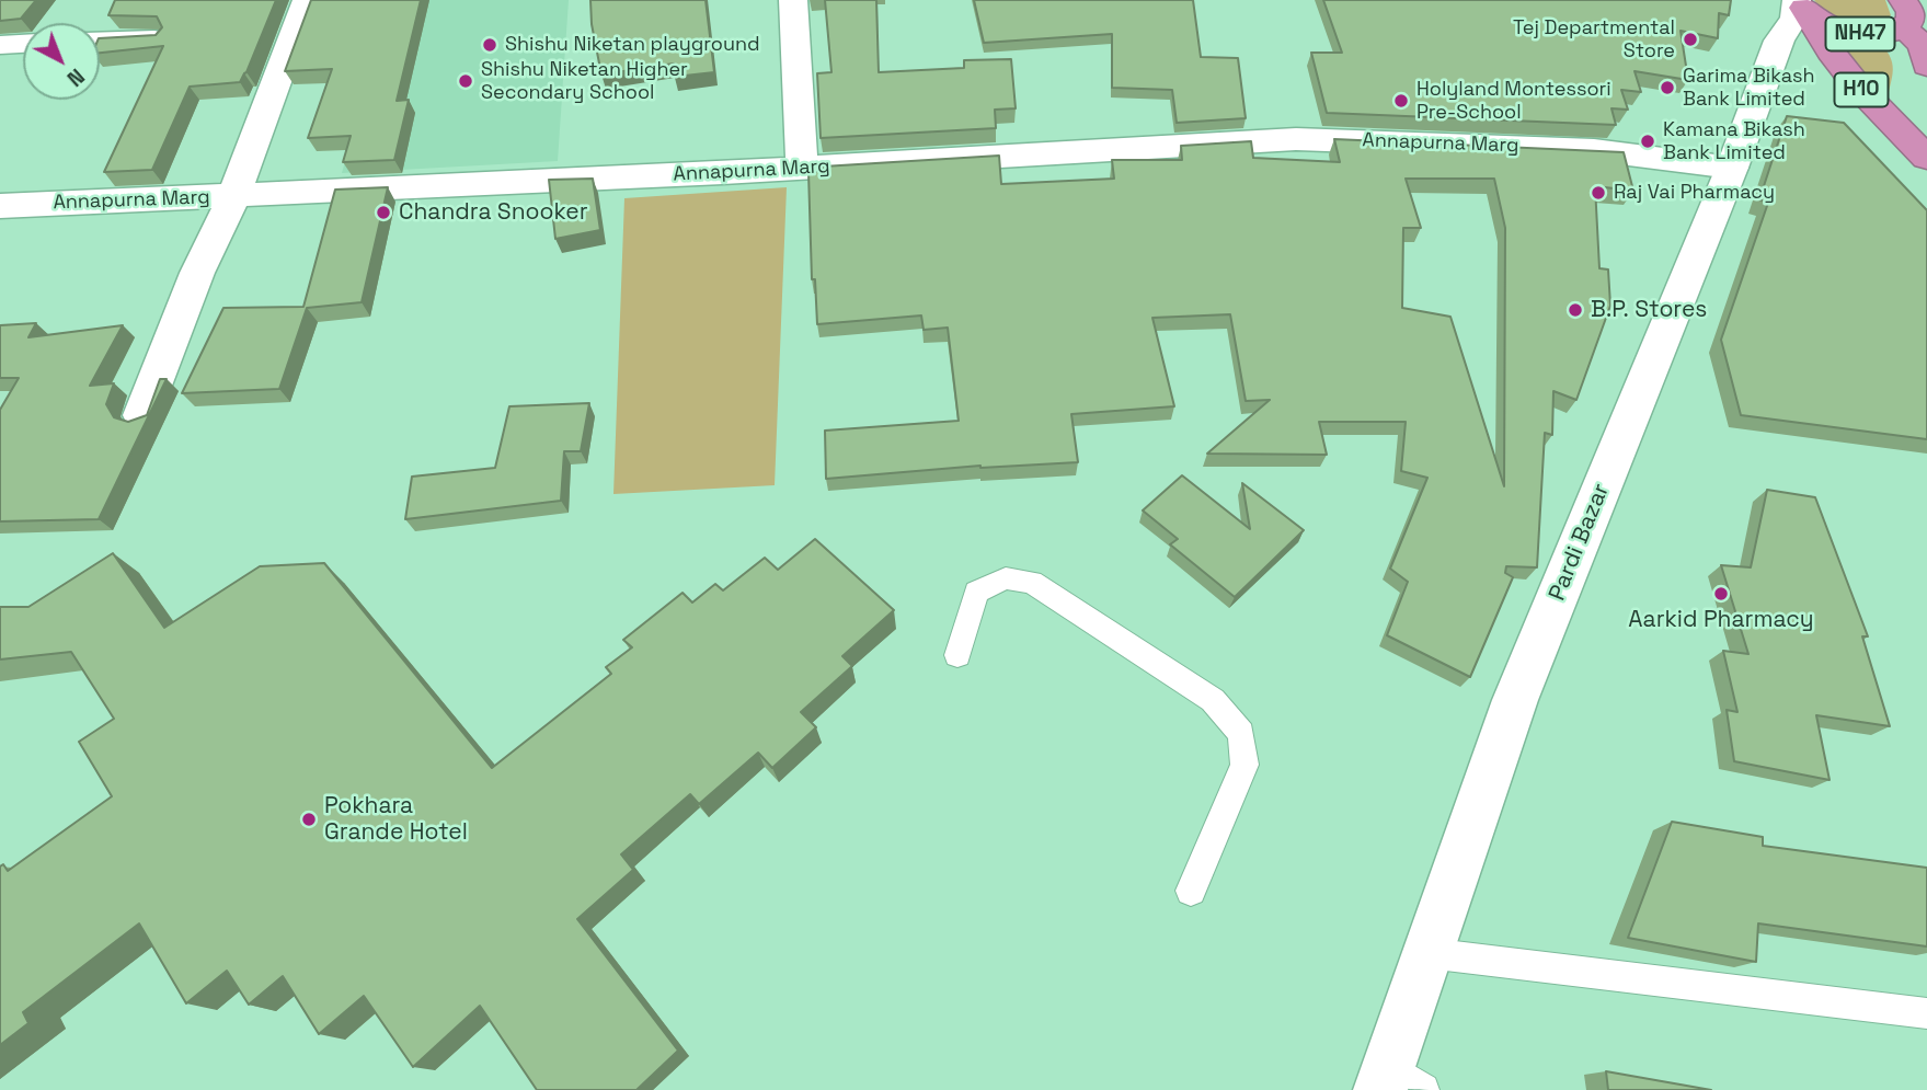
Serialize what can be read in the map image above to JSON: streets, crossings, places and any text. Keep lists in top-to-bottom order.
{
  "streets": {
    "highway": ["NH47", "H10"],
    "street": ["Annapurna Marg", "Pardi Bazar"]
  },
  "crossings": [
    ["NH47", "H10"],
    ["NH47", "Pardi Bazar"],
    ["H10", "Pardi Bazar"],
    ["Annapurna Marg", "Pardi Bazar"]
  ],
  "places": [
    "Tej Departmental Store",
    "Shishu Niketan playground",
    "Shishu Niketan Higher Secondary School",
    "Garima Bikash Bank Limited",
    "Holyland Montessori Pre-School",
    "Kamana Bikash Bank Limited",
    "Raj Vai Pharmacy",
    "Chandra Snooker",
    "B.P. Stores",
    "Aarkid Pharmacy",
    "Pokhara Grande Hotel"
  ],
  "north": "bottom right"
}
